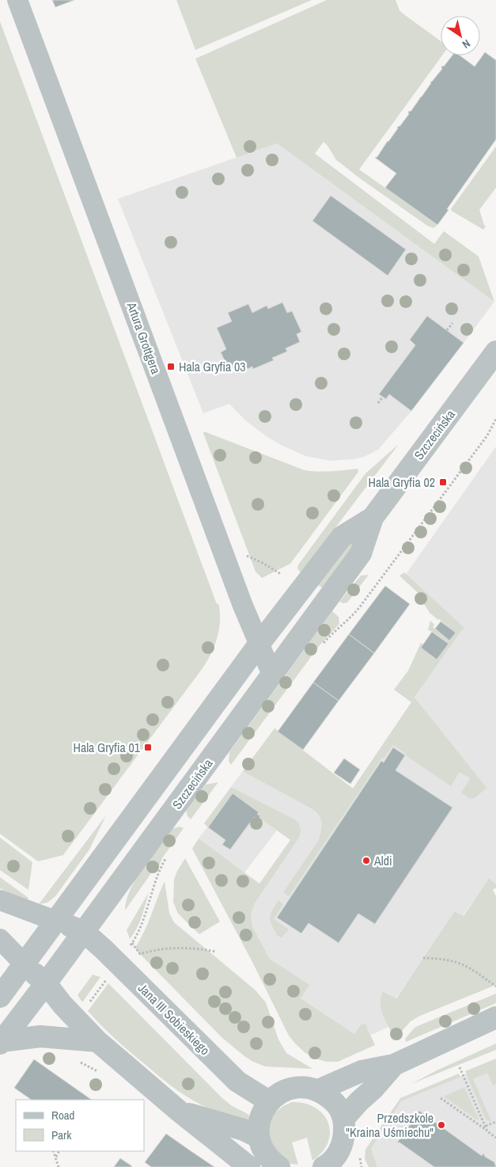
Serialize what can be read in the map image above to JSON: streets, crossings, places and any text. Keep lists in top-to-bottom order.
{
  "streets": {
    "street": ["Artura Grottgera", "Szczecińska", "Jana III Sobieskiego"]
  },
  "crossings": [
    ["Artura Grottgera", "Szczecińska"],
    ["Szczecińska", "Jana III Sobieskiego"]
  ],
  "places": {
    "transit": ["Hala Gryfia 03", "Hala Gryfia 02", "Hala Gryfia 01"],
    "other": ["Aldi", "Przedszkole \"Kraina Uśmiechu\""]
  },
  "legend": ["Road", "Park"],
  "north": "bottom right"
}
